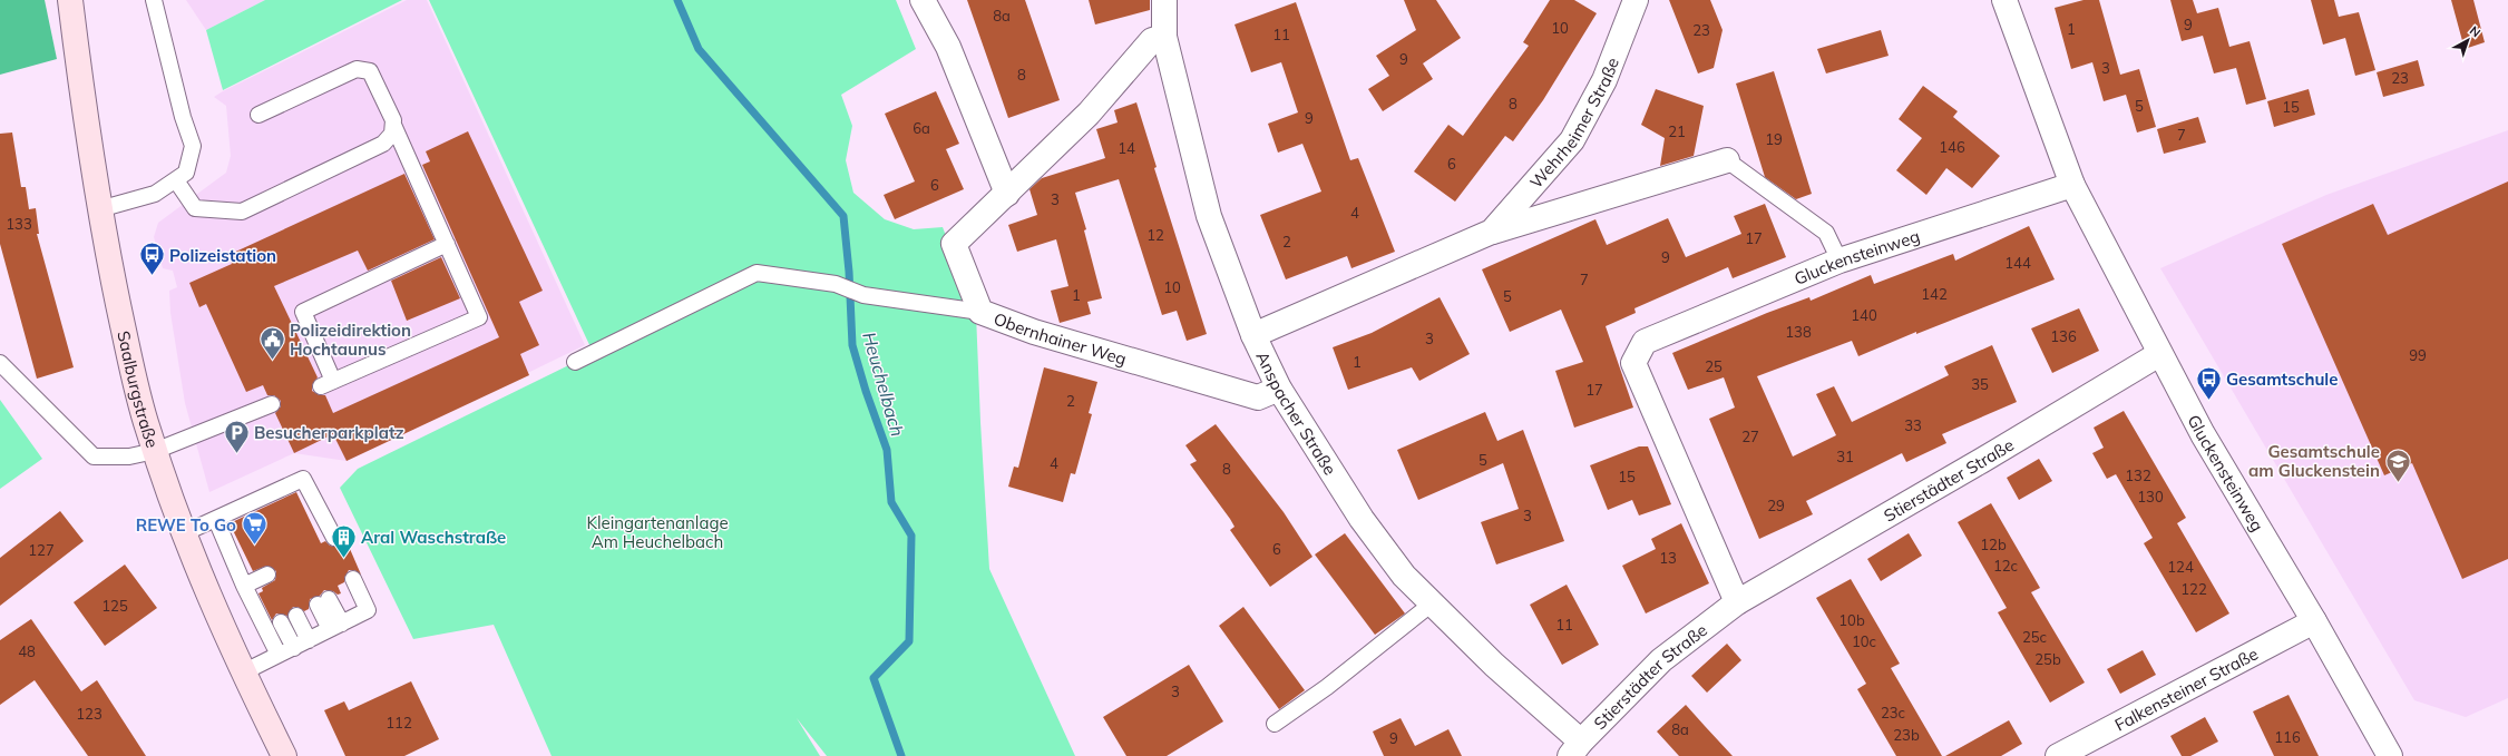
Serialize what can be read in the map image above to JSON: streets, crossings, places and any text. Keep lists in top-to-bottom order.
{
  "streets": {
    "street": [
      "Wehrheimer Straße",
      "Gluckensteinweg",
      "Obernhainer Weg",
      "Saalburgstraße",
      "Anspacher Straße",
      "Stierstädter Straße",
      "Falkensteiner Straße"
    ]
  },
  "crossings": [
    ["Wehrheimer Straße", "Anspacher Straße"],
    ["Gluckensteinweg", "Stierstädter Straße"],
    ["Gluckensteinweg", "Falkensteiner Straße"],
    ["Obernhainer Weg", "Anspacher Straße"],
    ["Anspacher Straße", "Stierstädter Straße"]
  ],
  "water": ["Heuchelbach"],
  "parks": ["Kleingartenanlage Am Heuchelbach"],
  "places": {
    "bus stop": ["Polizeistation", "Gesamtschule"],
    "public building": ["Polizeidirektion Hochtaunus"],
    "parking": ["Besucherparkplatz"],
    "school or university": ["Gesamtschule am Gluckenstein"],
    "supermarket": ["REWE To Go"],
    "building": ["Aral Waschstraße"]
  },
  "house_numbers": [
    "8a",
    "9",
    "10",
    "1",
    "23",
    "11",
    "9",
    "3",
    "8",
    "23",
    "8",
    "5",
    "15",
    "9",
    "6a",
    "21",
    "7",
    "19",
    "146",
    "14",
    "6",
    "6",
    "3",
    "4",
    "133",
    "12",
    "17",
    "2",
    "9",
    "144",
    "7",
    "10",
    "142",
    "1",
    "5",
    "140",
    "138",
    "136",
    "3",
    "99",
    "1",
    "25",
    "35",
    "17",
    "2",
    "33",
    "27",
    "31",
    "5",
    "4",
    "8",
    "132",
    "15",
    "130",
    "29",
    "3",
    "12b",
    "6",
    "127",
    "13",
    "12c",
    "124",
    "122",
    "125",
    "10b",
    "11",
    "25c",
    "10c",
    "48",
    "25b",
    "3",
    "23c",
    "123",
    "112",
    "8a",
    "23b",
    "116",
    "9"
  ],
  "north": "top right"
}
